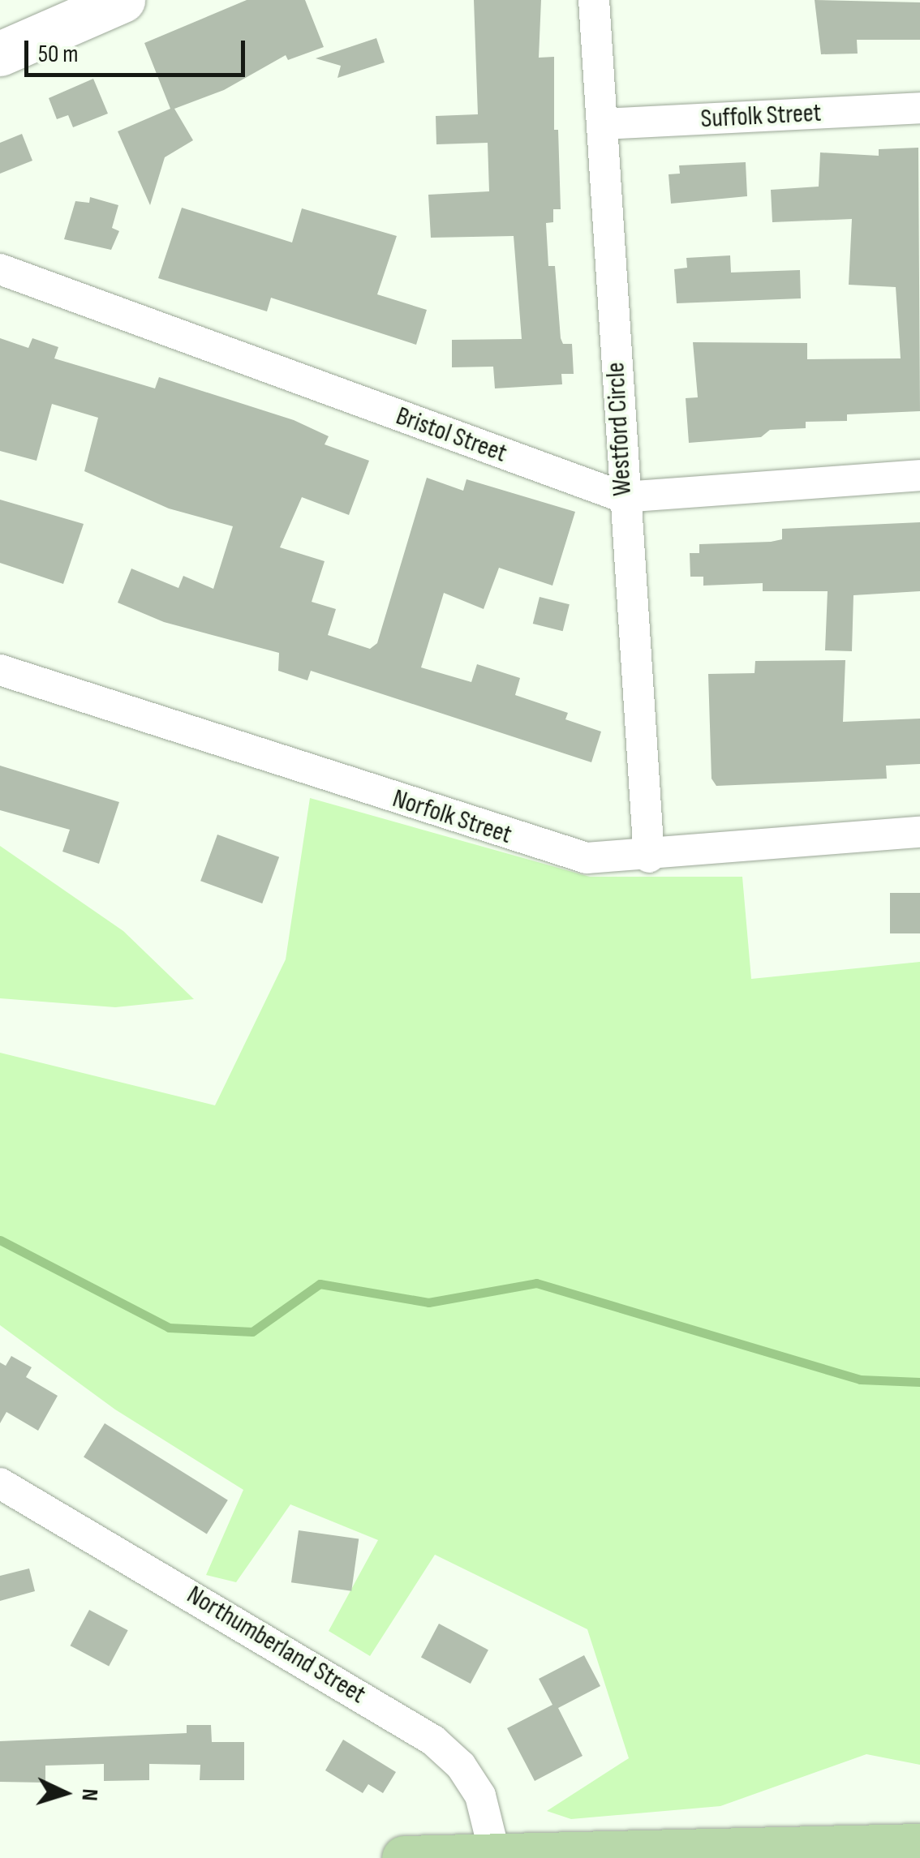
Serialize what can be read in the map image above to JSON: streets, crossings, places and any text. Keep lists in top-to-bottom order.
{
  "streets": {
    "street": [
      "Suffolk Street",
      "Westford Circle",
      "Bristol Street",
      "Norfolk Street",
      "Northumberland Street"
    ]
  },
  "crossings": [
    ["Suffolk Street", "Westford Circle"],
    ["Westford Circle", "Bristol Street"],
    ["Westford Circle", "Norfolk Street"]
  ],
  "scale_bar": "50 m",
  "north": "right"
}
